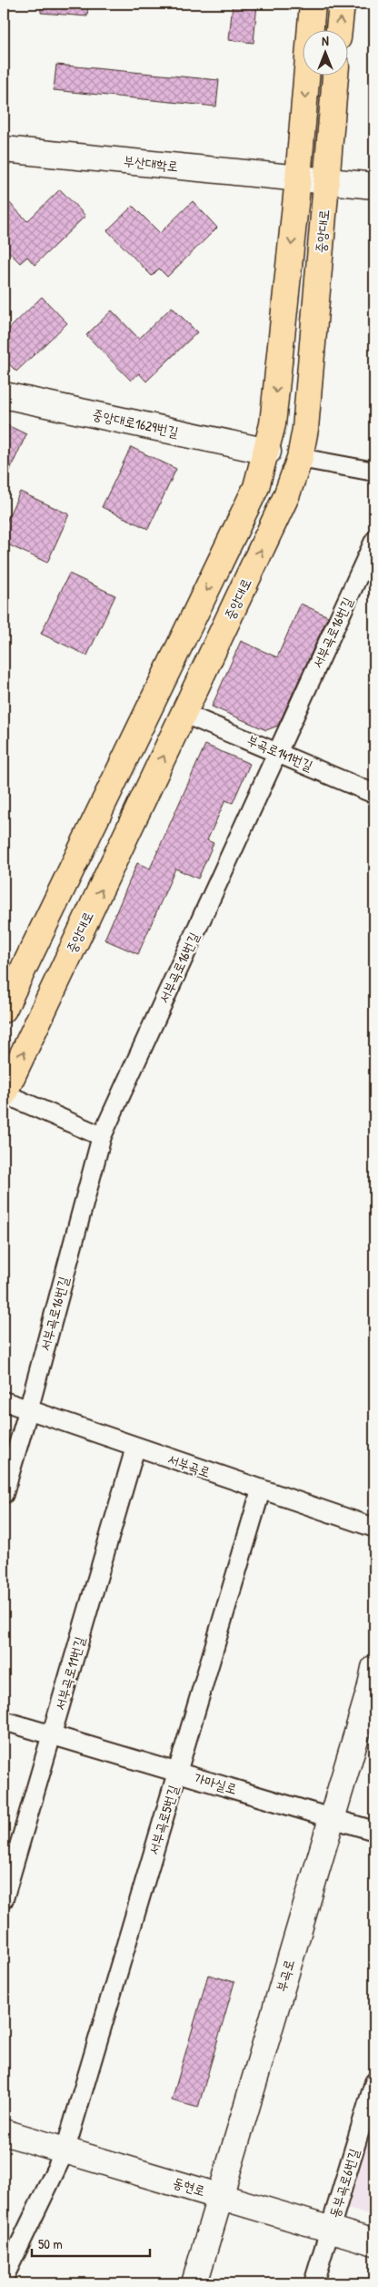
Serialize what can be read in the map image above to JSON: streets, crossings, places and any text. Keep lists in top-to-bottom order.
{
  "streets": {
    "main road": ["중앙대로"],
    "street": [
      "부산대학로",
      "중앙대로1629번길",
      "서부곡로16번길",
      "부곡로141번길",
      "서부곡로",
      "서부곡로11번길",
      "가마실로",
      "서부곡로5번길",
      "부곡로",
      "동부곡로6번길",
      "동현로"
    ]
  },
  "crossings": [
    ["부산대학로", "중앙대로"],
    ["중앙대로", "부곡로141번길"],
    ["서부곡로16번길", "부곡로141번길"],
    ["서부곡로16번길", "서부곡로"],
    ["서부곡로", "서부곡로11번길"],
    ["서부곡로", "서부곡로5번길"],
    ["서부곡로11번길", "가마실로"],
    ["가마실로", "서부곡로5번길"],
    ["가마실로", "부곡로"],
    ["서부곡로5번길", "동현로"],
    ["부곡로", "동현로"],
    ["동부곡로6번길", "동현로"]
  ],
  "scale_bar": "50 m",
  "north": "top"
}
